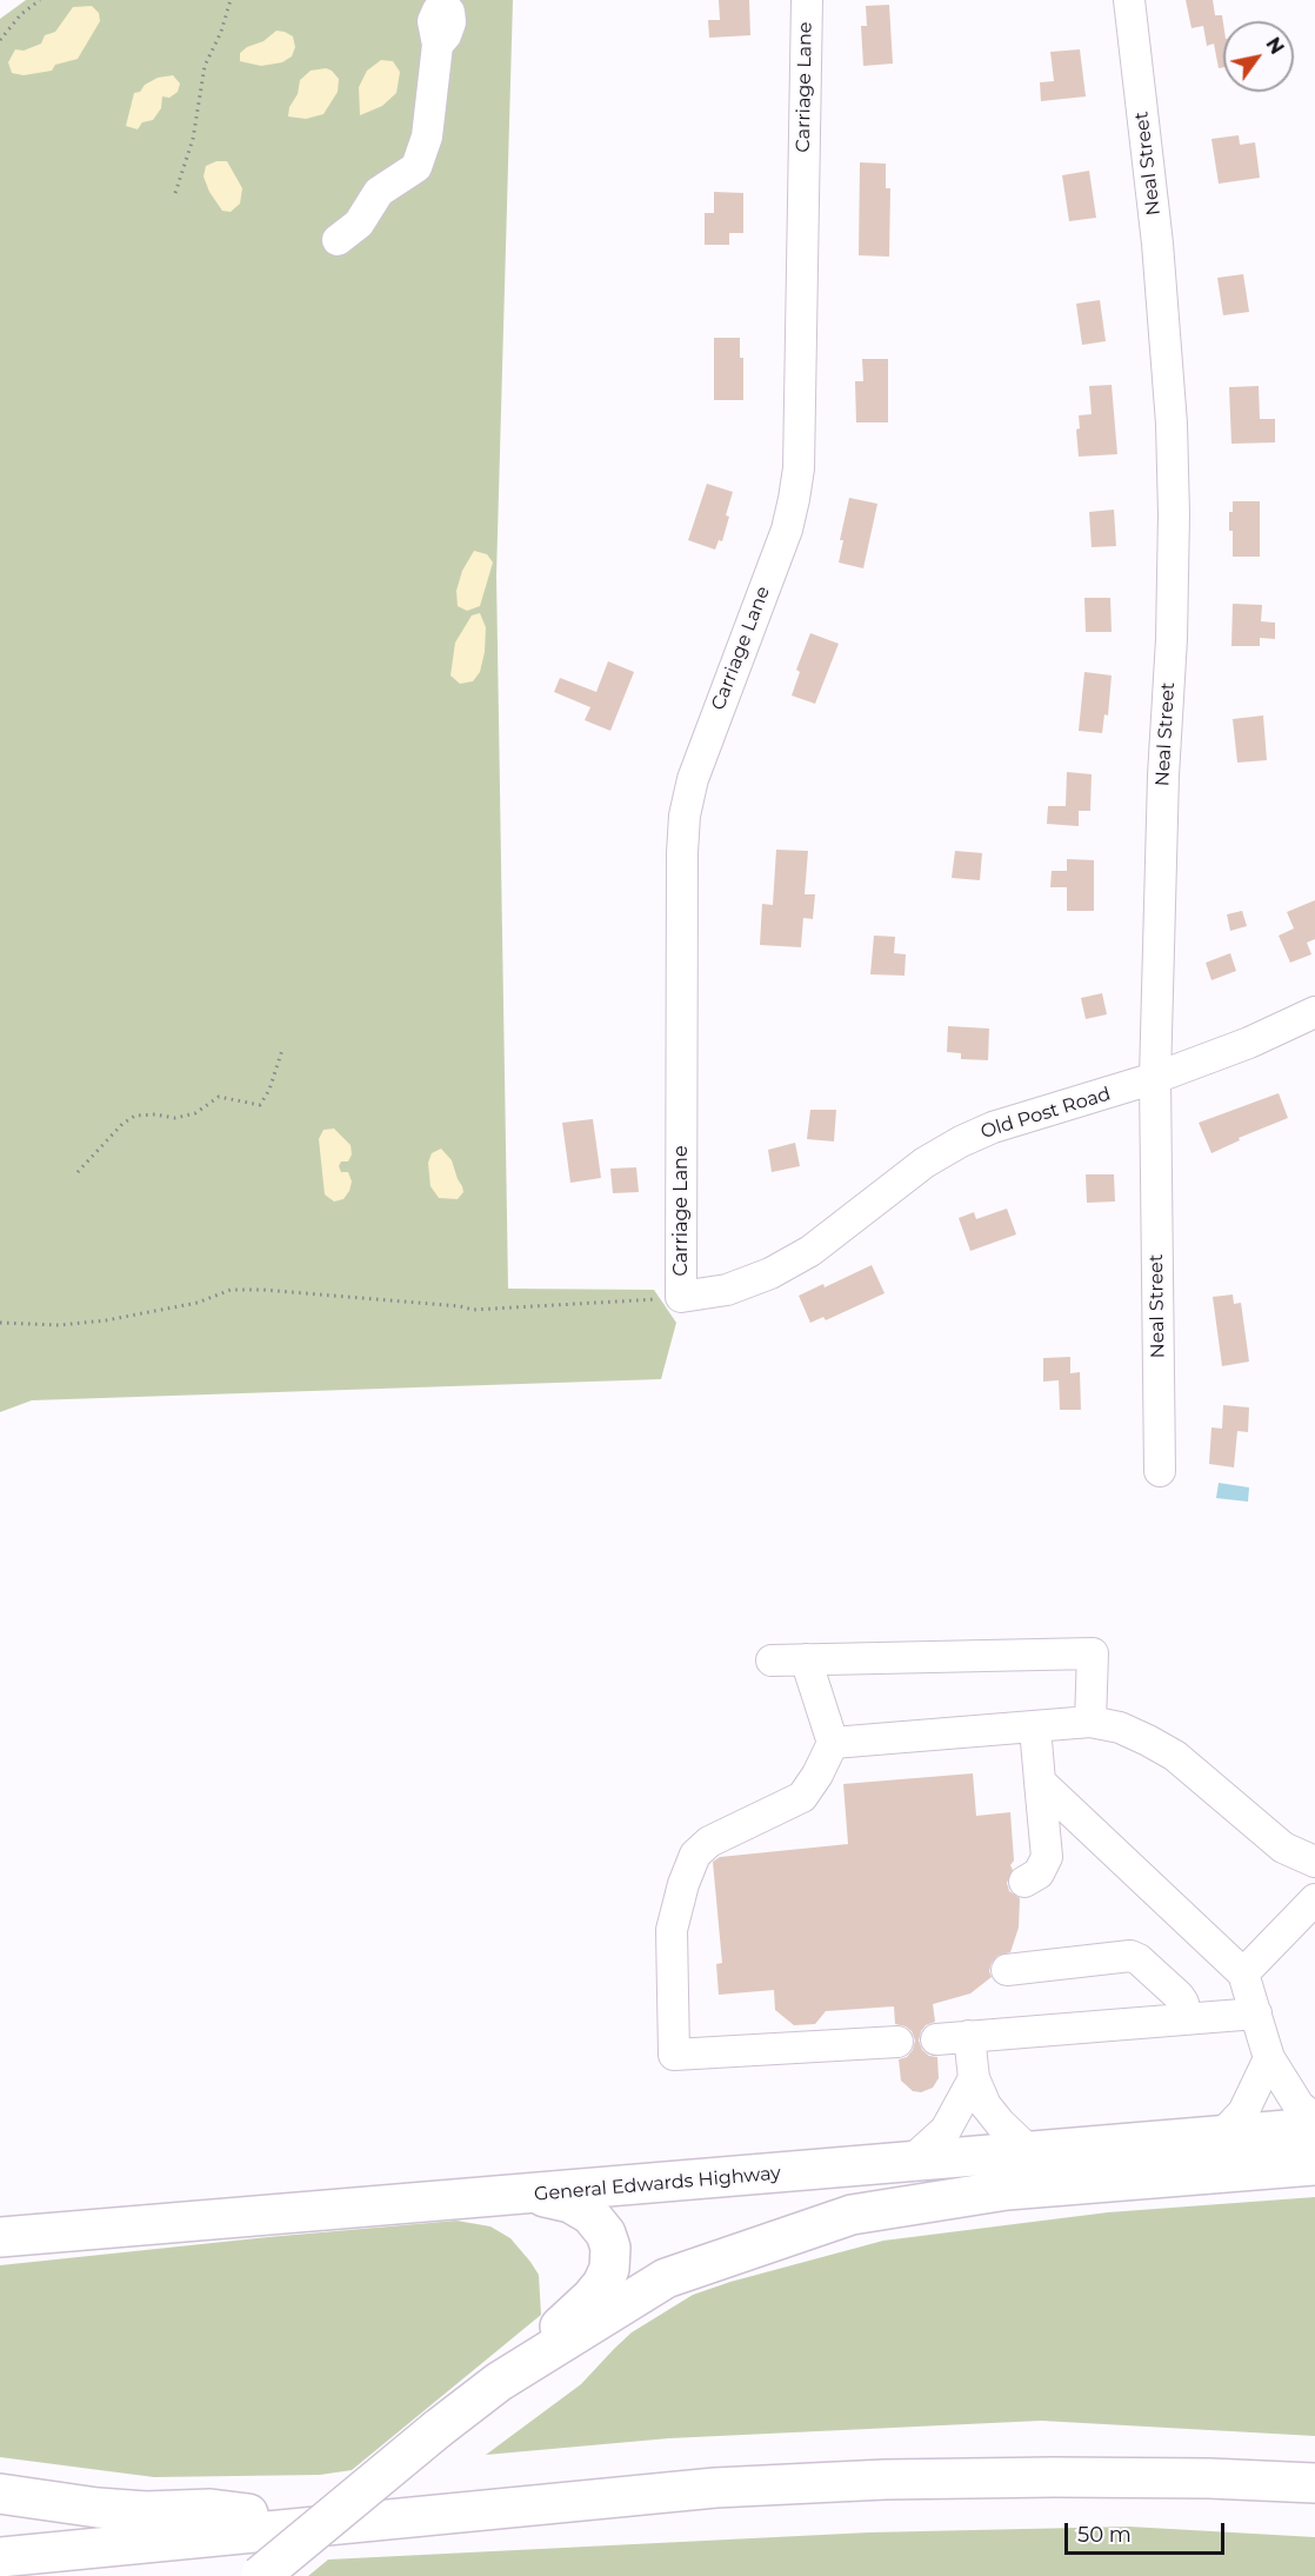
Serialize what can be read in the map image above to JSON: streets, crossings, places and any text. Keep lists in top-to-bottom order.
{
  "streets": {
    "main road": ["General Edwards Highway"],
    "street": ["Carriage Lane", "Neal Street", "Old Post Road"]
  },
  "crossings": [
    ["Carriage Lane", "Old Post Road"],
    ["Neal Street", "Old Post Road"]
  ],
  "scale_bar": "50 m",
  "north": "top right"
}
